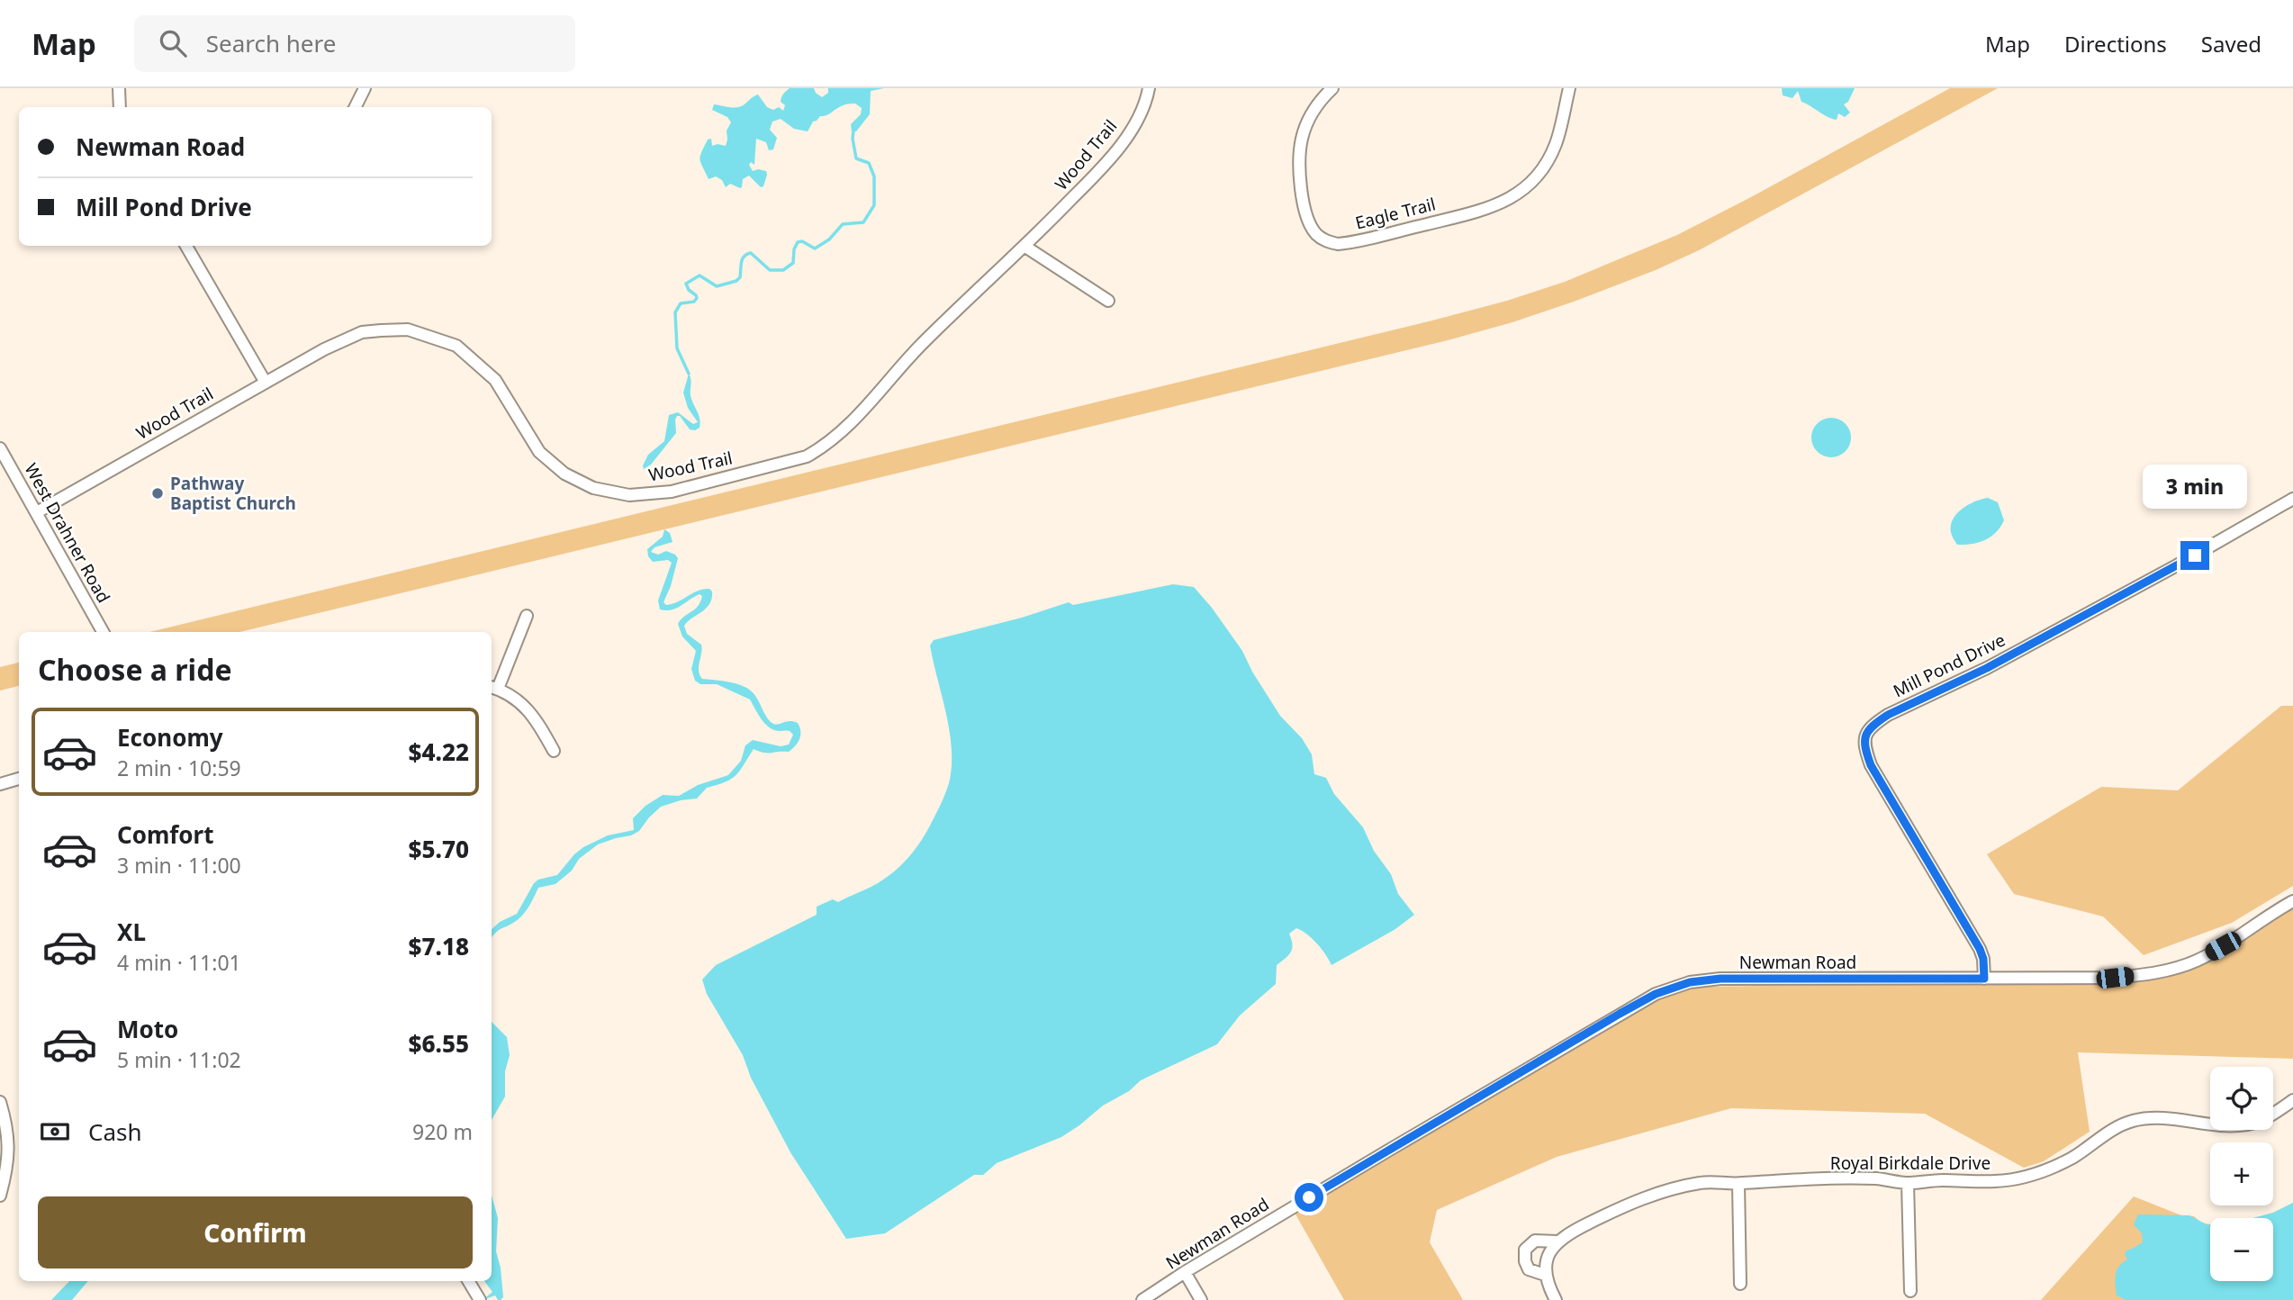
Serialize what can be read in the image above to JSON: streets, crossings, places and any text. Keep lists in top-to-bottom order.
{
  "streets": {
    "street": [
      "Wood Trail",
      "Eagle Trail",
      "West Drahner Road",
      "Mill Pond Drive",
      "Newman Road",
      "Royal Birkdale Drive"
    ]
  },
  "crossings": [
    ["Wood Trail", "West Drahner Road"],
    ["Mill Pond Drive", "Newman Road"]
  ],
  "places": ["Pathway Baptist Church"],
  "page": {
    "header": "Map",
    "search": "Search here",
    "nav": ["Map", "Directions", "Saved"],
    "banner": ["Newman Road", "Mill Pond Drive"],
    "bubble": "3 min",
    "heading": "Choose a ride",
    "list": [
      {
        "name": "Economy",
        "note": "2 min · 10:59",
        "value": "$4.22"
      },
      {
        "name": "Comfort",
        "note": "3 min · 11:00",
        "value": "$5.70"
      },
      {
        "name": "XL",
        "note": "4 min · 11:01",
        "value": "$7.18"
      },
      {
        "name": "Moto",
        "note": "5 min · 11:02",
        "value": "$6.55"
      }
    ],
    "map_buttons": ["+", "−"],
    "pay": ["Cash", "920 m"],
    "buttons": "Confirm"
  }
}
